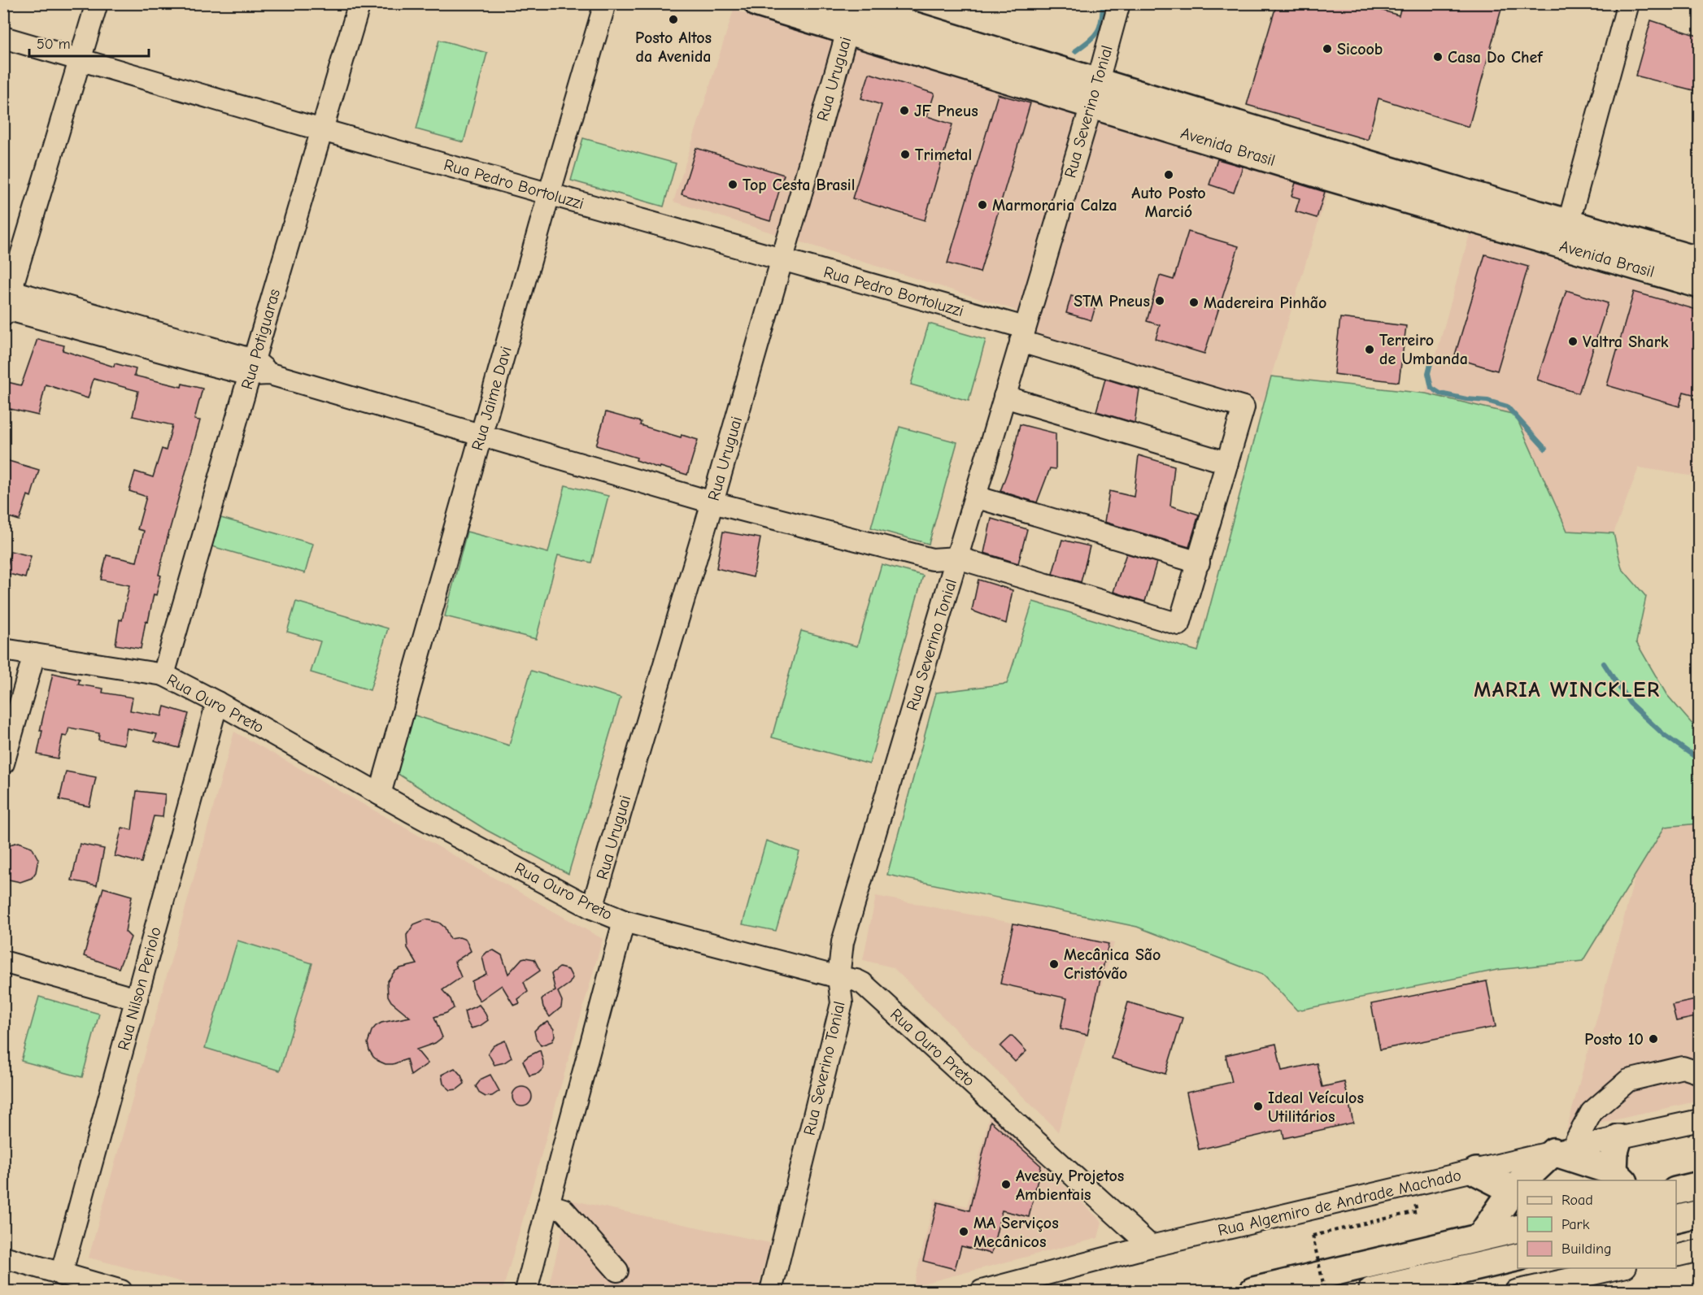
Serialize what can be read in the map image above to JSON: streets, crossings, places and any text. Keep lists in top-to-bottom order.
{
  "streets": {
    "main road": ["Avenida Brasil"],
    "street": [
      "Rua Uruguai",
      "Rua Severino Tonial",
      "Rua Pedro Bortoluzzi",
      "Rua Potiguaras",
      "Rua Jaime Davi",
      "Rua Ouro Preto",
      "Rua Nilson Periolo",
      "Rua Algemiro de Andrade Machado"
    ]
  },
  "crossings": [
    ["Rua Uruguai", "Avenida Brasil"],
    ["Rua Uruguai", "Rua Pedro Bortoluzzi"],
    ["Rua Uruguai", "Rua Ouro Preto"],
    ["Rua Severino Tonial", "Avenida Brasil"],
    ["Rua Severino Tonial", "Rua Pedro Bortoluzzi"],
    ["Rua Severino Tonial", "Rua Ouro Preto"],
    ["Rua Pedro Bortoluzzi", "Rua Potiguaras"],
    ["Rua Pedro Bortoluzzi", "Rua Jaime Davi"],
    ["Rua Potiguaras", "Rua Ouro Preto"],
    ["Rua Jaime Davi", "Rua Ouro Preto"],
    ["Rua Ouro Preto", "Rua Nilson Periolo"],
    ["Rua Ouro Preto", "Rua Algemiro de Andrade Machado"]
  ],
  "districts": ["MARIA WINCKLER"],
  "places": [
    "Posto Altos da Avenida",
    "Sicoob",
    "Casa Do Chef",
    "JF Pneus",
    "Trimetal",
    "Auto Posto Marció",
    "Top Cesta Brasil",
    "Marmoraria Calza",
    "STM Pneus",
    "Madereira Pinhão",
    "Valtra Shark",
    "Terreiro de Umbanda",
    "Mecânica São Cristóvão",
    "Posto 10",
    "Ideal Veículos Utilitários",
    "Avesuy Projetos Ambientais",
    "MA Serviços Mecânicos"
  ],
  "legend": ["Road", "Park", "Building"],
  "scale_bar": "50 m"
}
